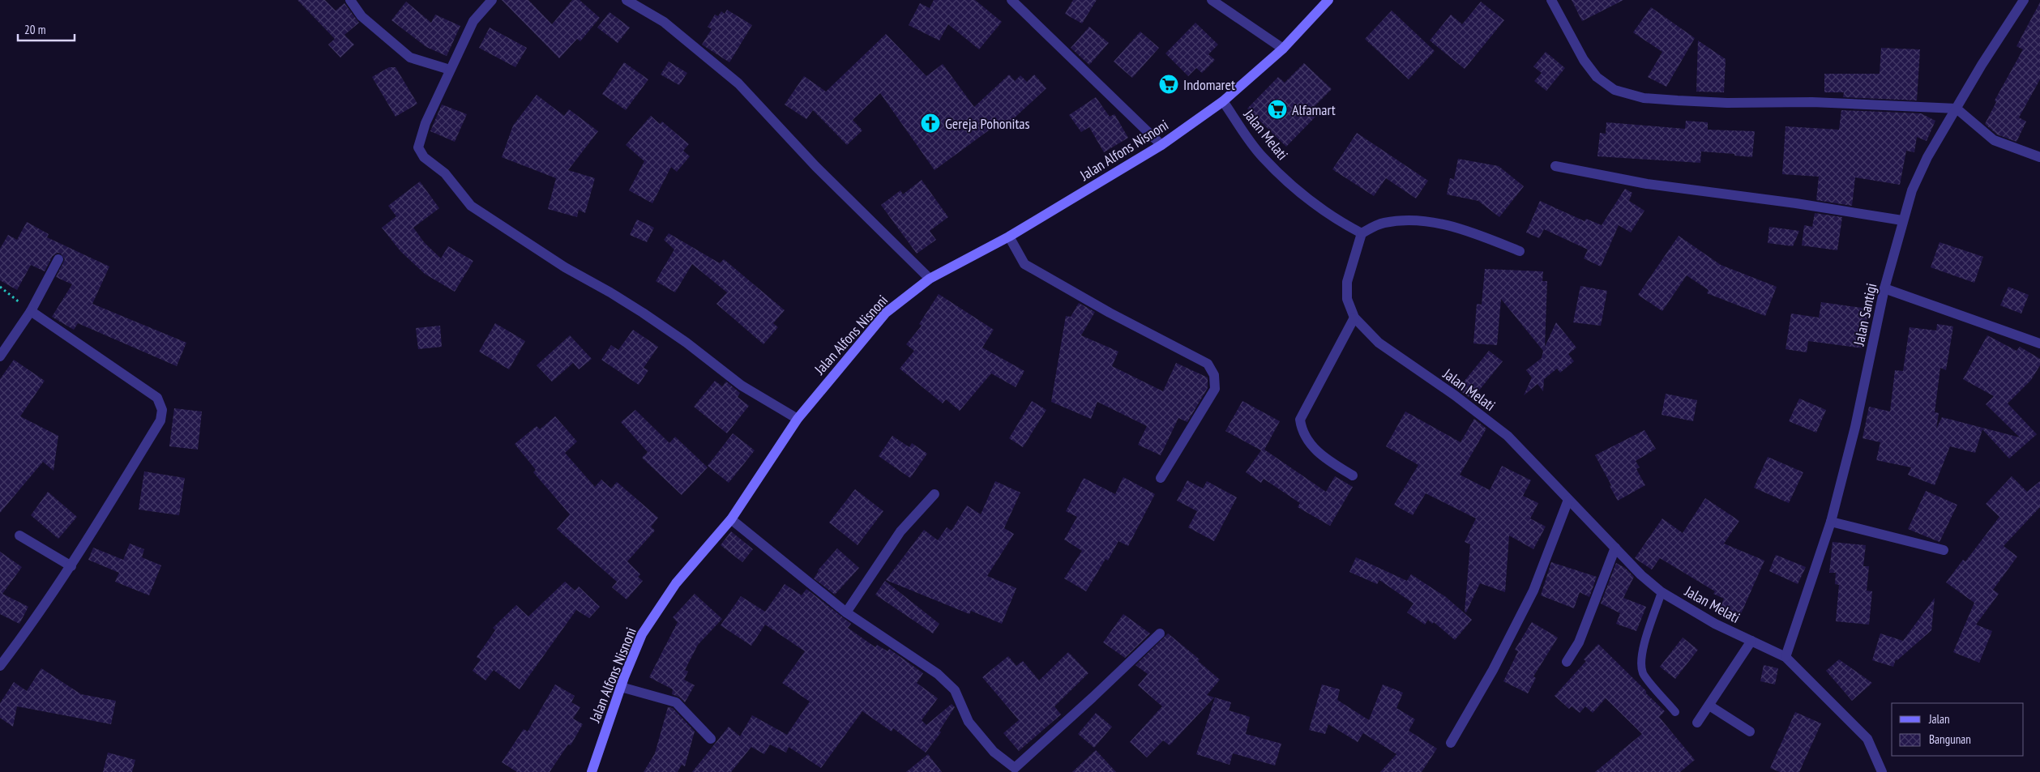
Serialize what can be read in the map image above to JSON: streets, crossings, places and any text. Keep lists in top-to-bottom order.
{
  "streets": {
    "main road": ["Jalan Alfons Nisnoni"],
    "street": ["Jalan Melati", "Jalan Santigi"]
  },
  "crossings": [
    ["Jalan Melati", "Jalan Alfons Nisnoni"],
    ["Jalan Melati", "Jalan Santigi"]
  ],
  "places": {
    "supermarket": ["Indomaret", "Alfamart"],
    "church": ["Gereja Pohonitas"]
  },
  "legend": ["Jalan", "Bangunan"],
  "scale_bar": "20 m"
}
